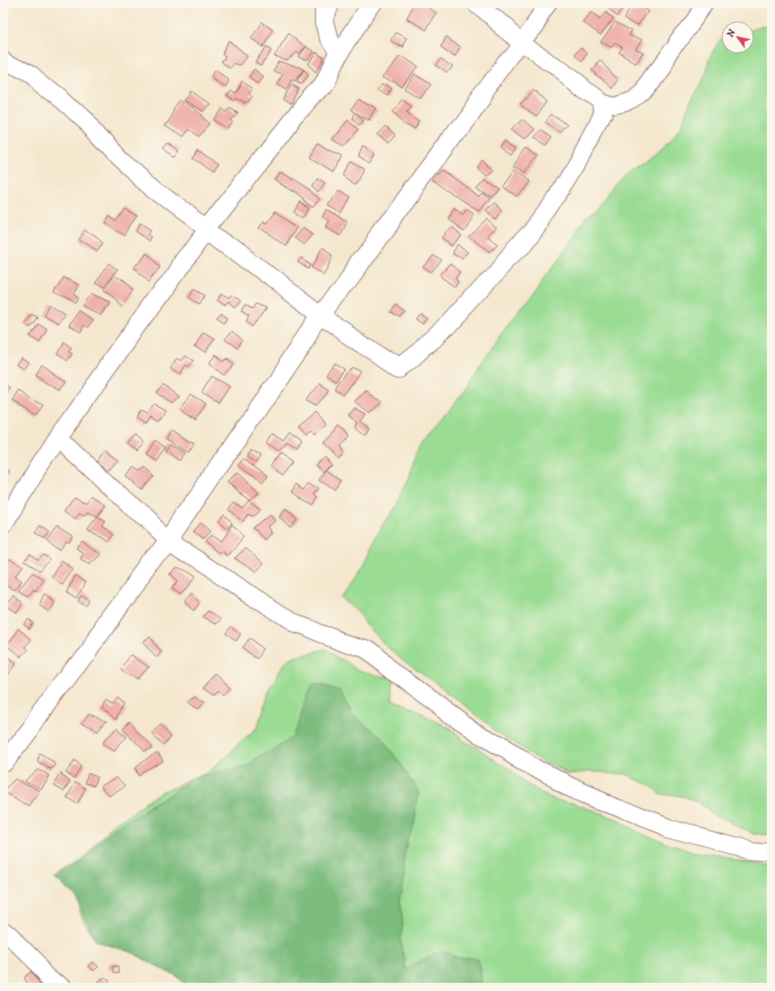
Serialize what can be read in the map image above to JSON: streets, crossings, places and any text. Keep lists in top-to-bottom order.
{
  "north": "top left"
}
